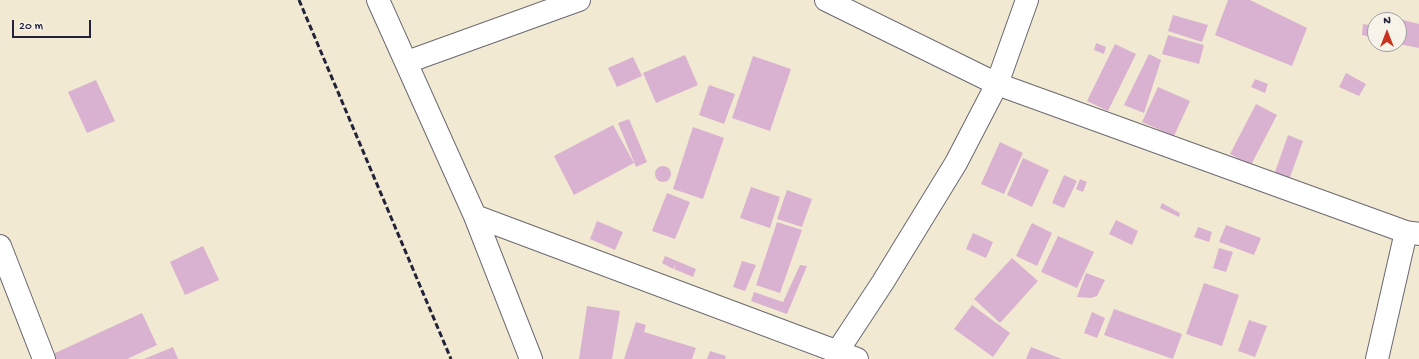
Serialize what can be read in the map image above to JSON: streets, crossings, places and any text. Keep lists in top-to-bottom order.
{
  "scale_bar": "20 m",
  "north": "top"
}
